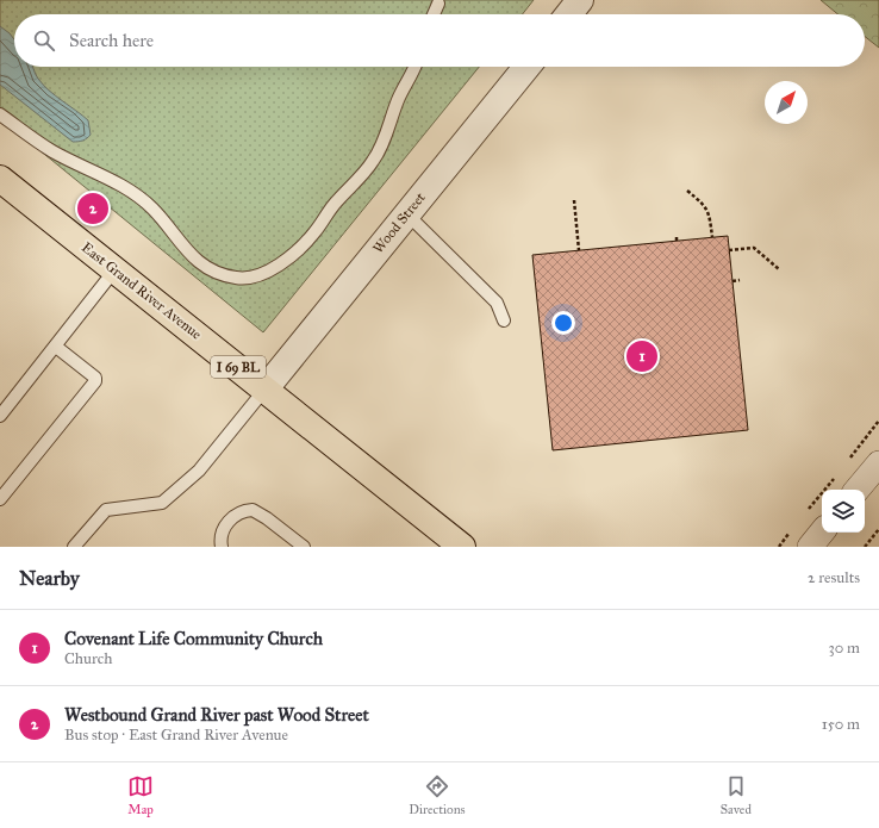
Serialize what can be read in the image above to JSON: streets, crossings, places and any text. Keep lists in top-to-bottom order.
{
  "streets": {
    "main road": ["East Grand River Avenue", "I 69 BL"],
    "street": ["Wood Street"]
  },
  "crossings": [
    ["Wood Street", "East Grand River Avenue"]
  ],
  "north": "top right",
  "page": {
    "search": "Search here",
    "pins": ["2", "1"],
    "heading": ["Nearby", "2 results"],
    "list": [
      {
        "mark": "1",
        "name": "Covenant Life Community Church",
        "note": "Church",
        "value": "30 m"
      },
      {
        "mark": "2",
        "name": "Westbound Grand River past Wood Street",
        "note": "Bus stop · East Grand River Avenue",
        "value": "150 m"
      }
    ],
    "nav": ["Map", "Directions", "Saved"]
  }
}
